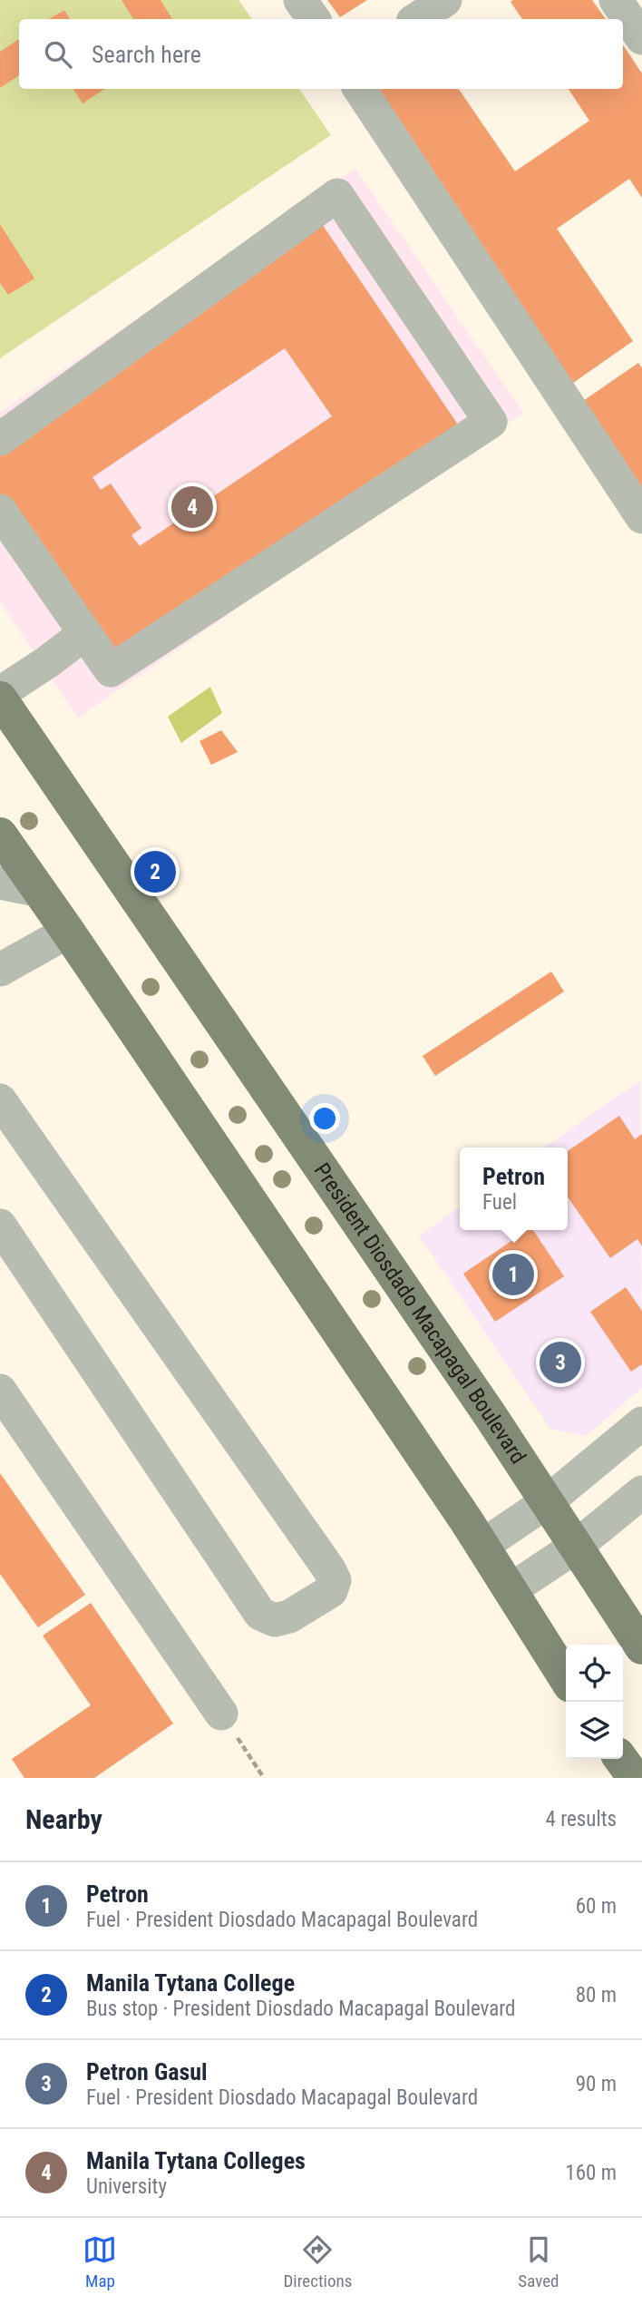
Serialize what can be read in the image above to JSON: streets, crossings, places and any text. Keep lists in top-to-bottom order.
{
  "streets": {
    "main road": ["President Diosdado Macapagal Boulevard"]
  },
  "page": {
    "search": "Search here",
    "pins": [
      "4",
      "2",
      "1",
      "3"
    ],
    "popup": ["Petron", "Fuel"],
    "heading": ["Nearby", "4 results"],
    "list": [
      {
        "mark": "1",
        "name": "Petron",
        "note": "Fuel · President Diosdado Macapagal Boulevard",
        "value": "60 m"
      },
      {
        "mark": "2",
        "name": "Manila Tytana College",
        "note": "Bus stop · President Diosdado Macapagal Boulevard",
        "value": "80 m"
      },
      {
        "mark": "3",
        "name": "Petron Gasul",
        "note": "Fuel · President Diosdado Macapagal Boulevard",
        "value": "90 m"
      },
      {
        "mark": "4",
        "name": "Manila Tytana Colleges",
        "note": "University",
        "value": "160 m"
      }
    ],
    "nav": ["Map", "Directions", "Saved"]
  }
}
